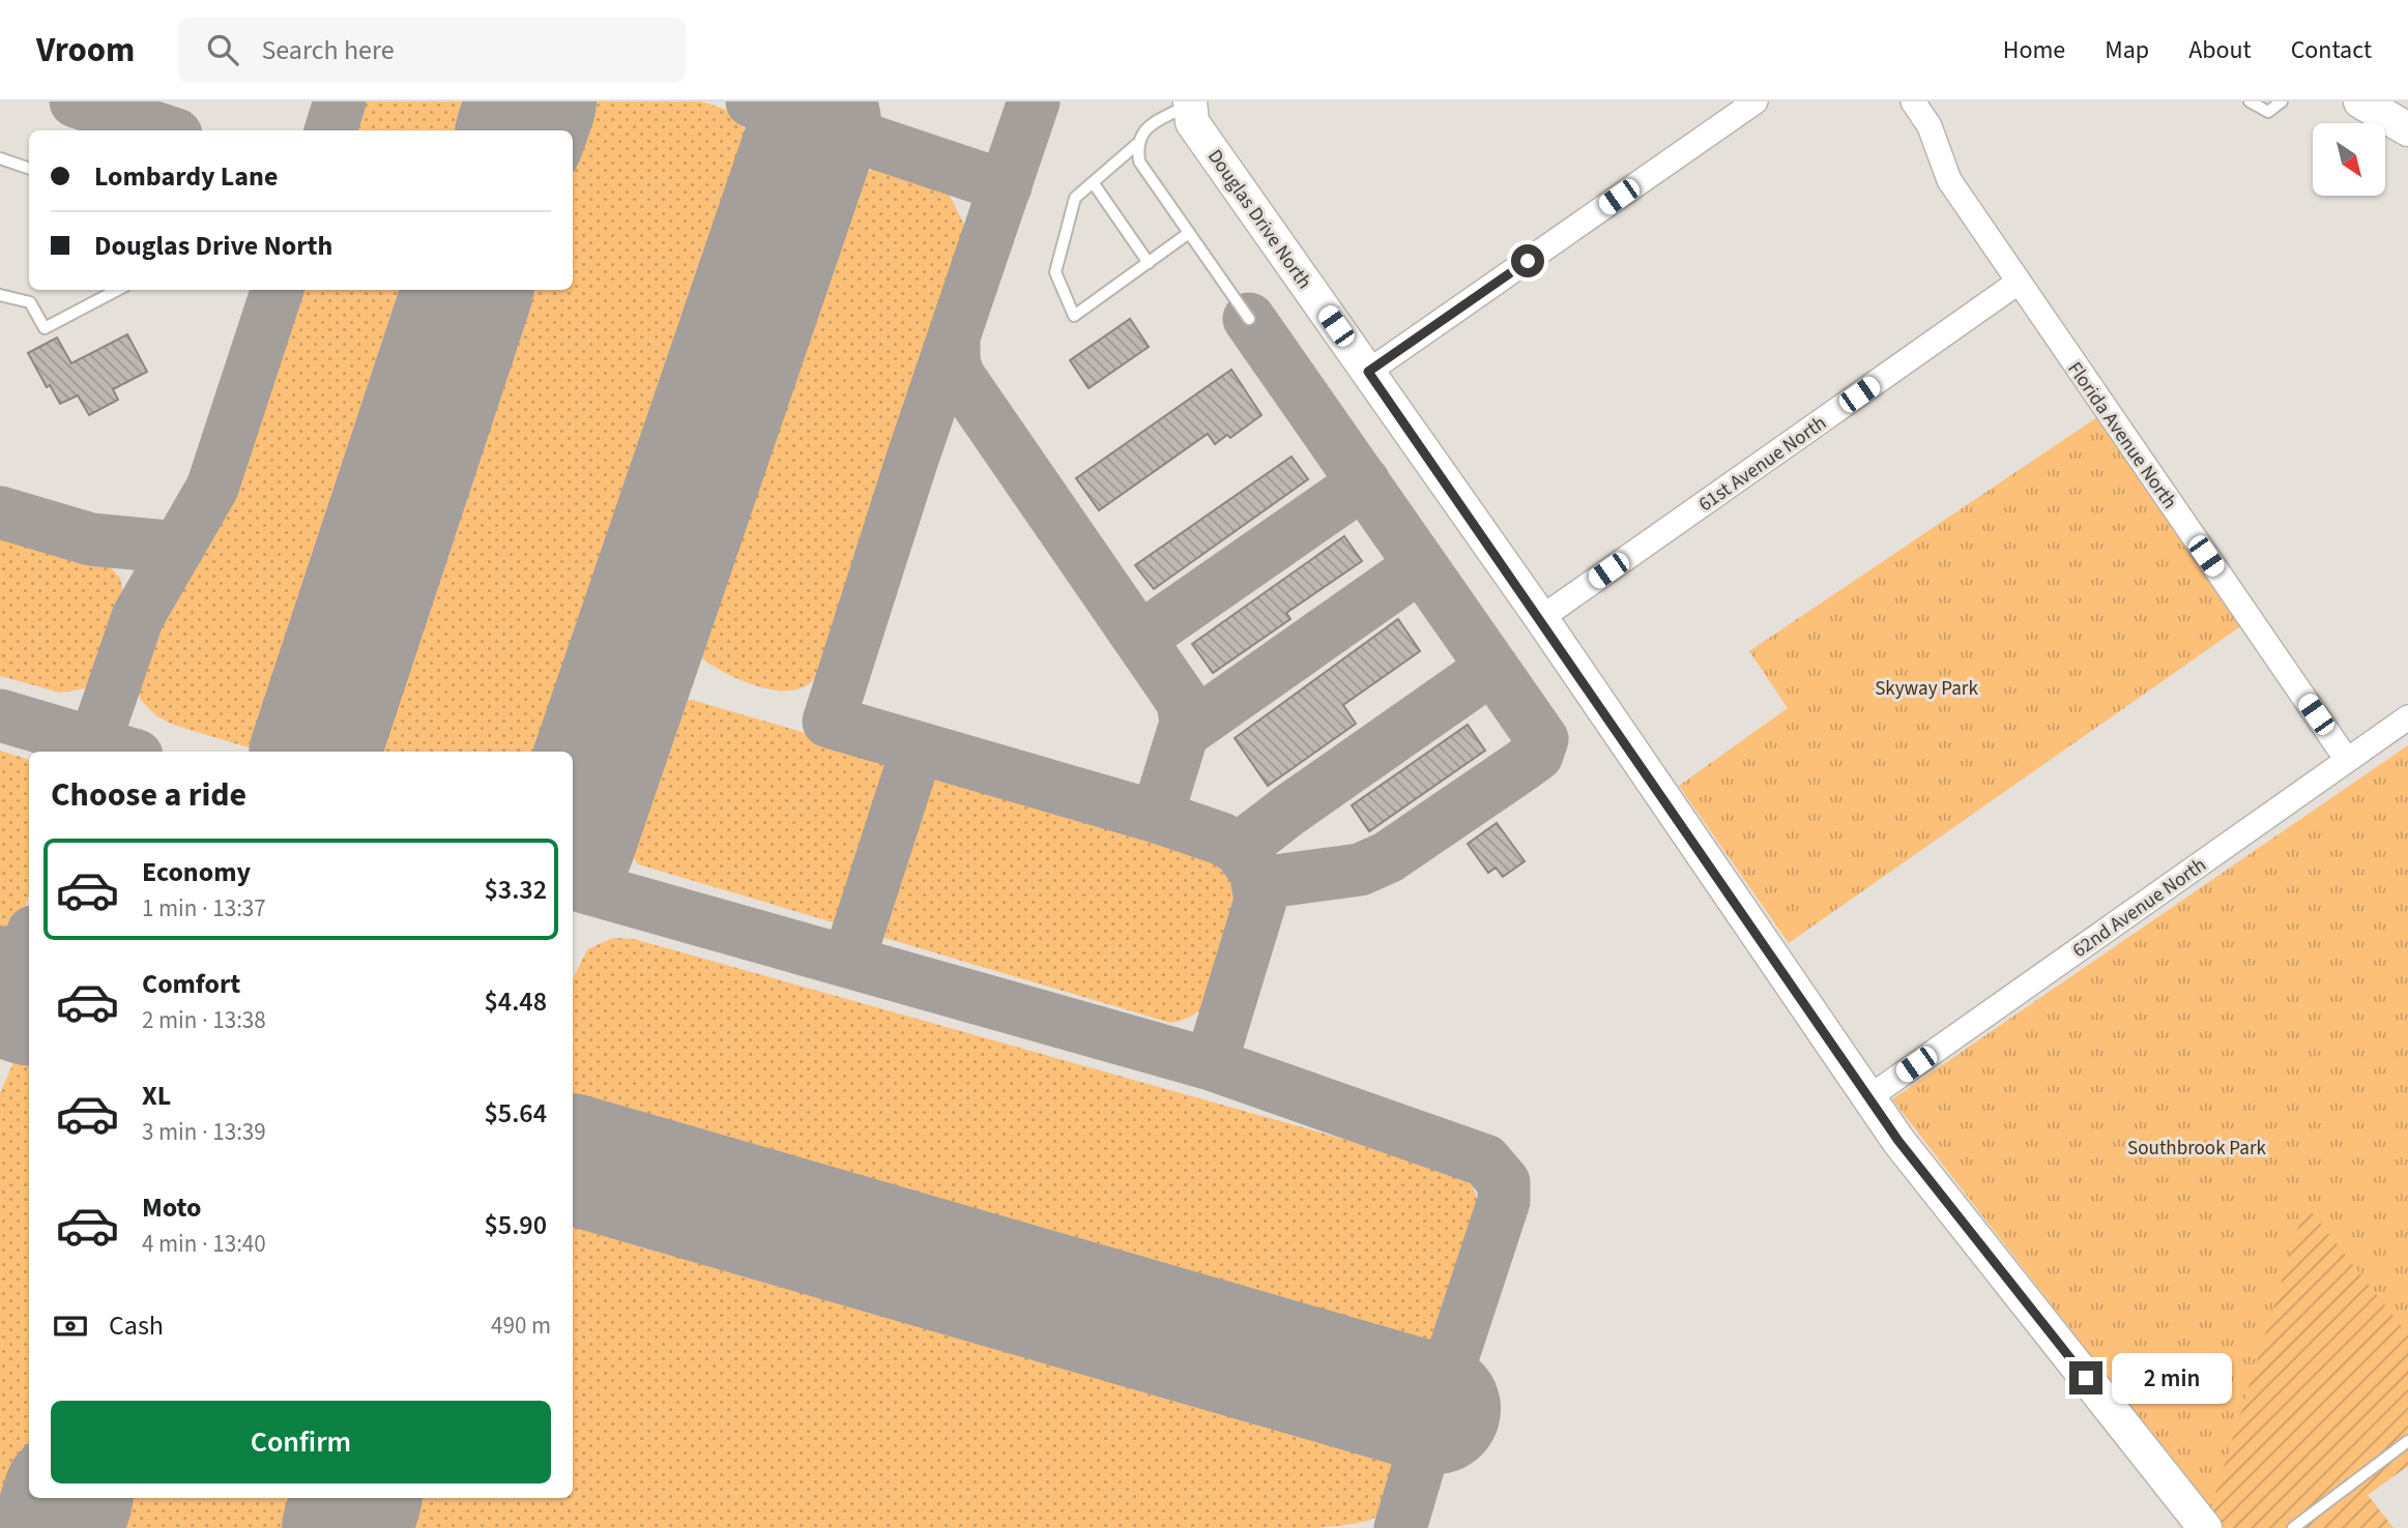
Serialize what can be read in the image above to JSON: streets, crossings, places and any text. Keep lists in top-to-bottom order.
{
  "streets": {
    "street": [
      "Douglas Drive North",
      "Florida Avenue North",
      "61st Avenue North",
      "62nd Avenue North"
    ]
  },
  "crossings": [
    ["Douglas Drive North", "61st Avenue North"],
    ["Douglas Drive North", "62nd Avenue North"],
    ["Florida Avenue North", "61st Avenue North"],
    ["Florida Avenue North", "62nd Avenue North"]
  ],
  "parks": ["Skyway Park", "Southbrook Park"],
  "north": "bottom right",
  "page": {
    "header": "Vroom",
    "search": "Search here",
    "nav": [
      "Home",
      "Map",
      "About",
      "Contact"
    ],
    "banner": ["Lombardy Lane", "Douglas Drive North"],
    "heading": "Choose a ride",
    "list": [
      {
        "name": "Economy",
        "note": "1 min · 13:37",
        "value": "$3.32"
      },
      {
        "name": "Comfort",
        "note": "2 min · 13:38",
        "value": "$4.48"
      },
      {
        "name": "XL",
        "note": "3 min · 13:39",
        "value": "$5.64"
      },
      {
        "name": "Moto",
        "note": "4 min · 13:40",
        "value": "$5.90"
      }
    ],
    "pay": ["Cash", "490 m"],
    "bubble": "2 min",
    "buttons": "Confirm"
  }
}
